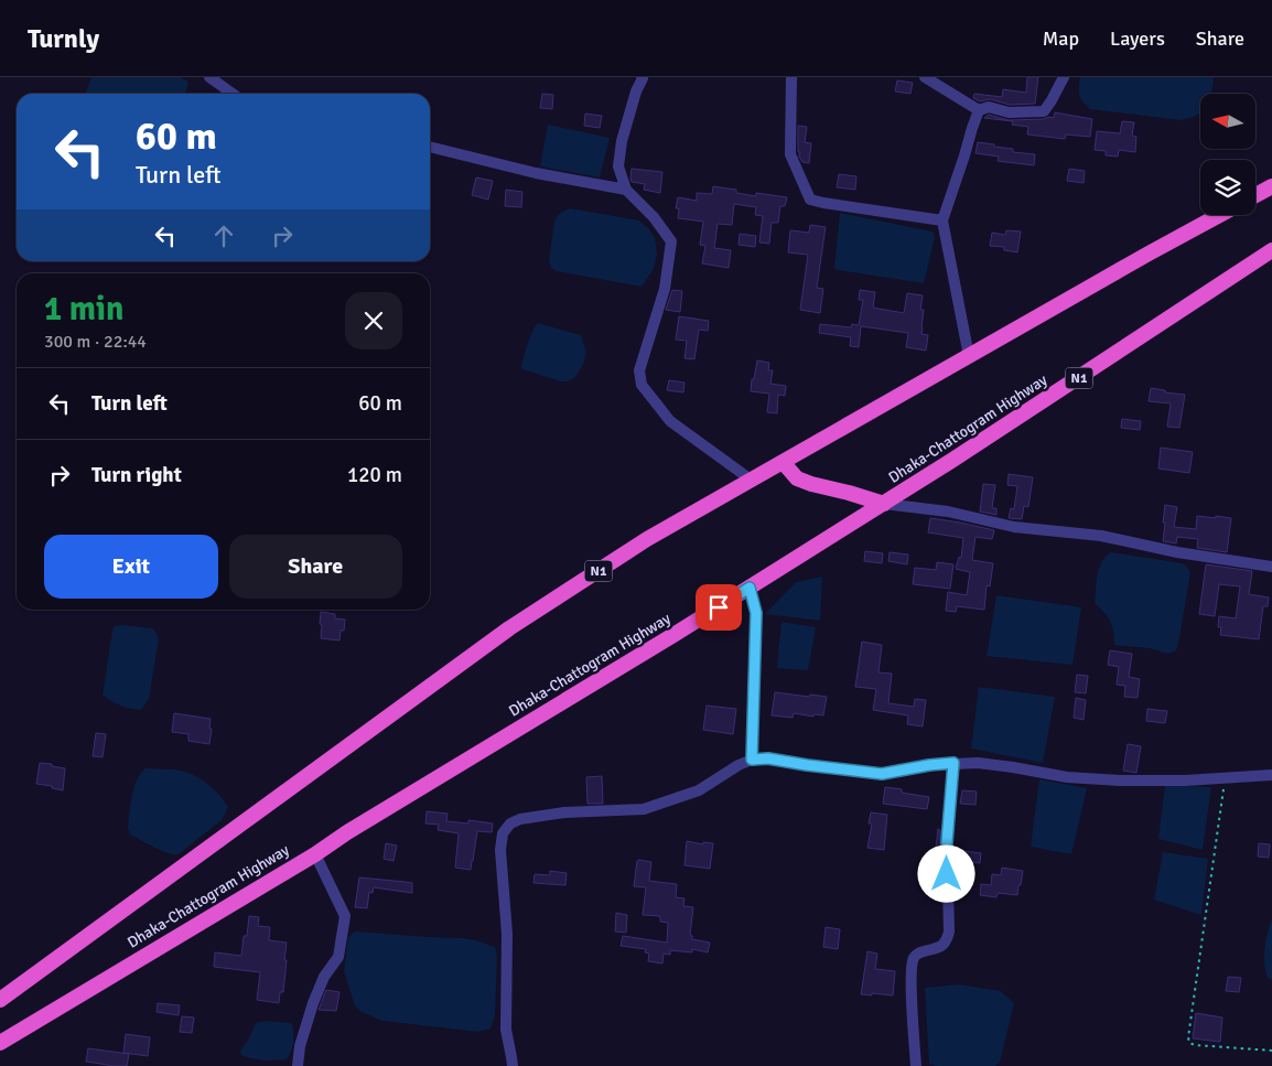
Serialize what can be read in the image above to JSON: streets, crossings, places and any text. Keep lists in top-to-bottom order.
{
  "streets": {
    "highway": ["N1", "Dhaka-Chattogram Highway"]
  },
  "north": "left",
  "page": {
    "header": "Turnly",
    "nav": ["Map", "Layers", "Share"],
    "turn": ["60 m", "Turn left"],
    "heading": ["1 min", "300 m · 22:44"],
    "list": [
      {
        "name": "Turn left",
        "value": "60 m"
      },
      {
        "name": "Turn right",
        "value": "120 m"
      }
    ],
    "buttons": ["Exit", "Share"]
  }
}
